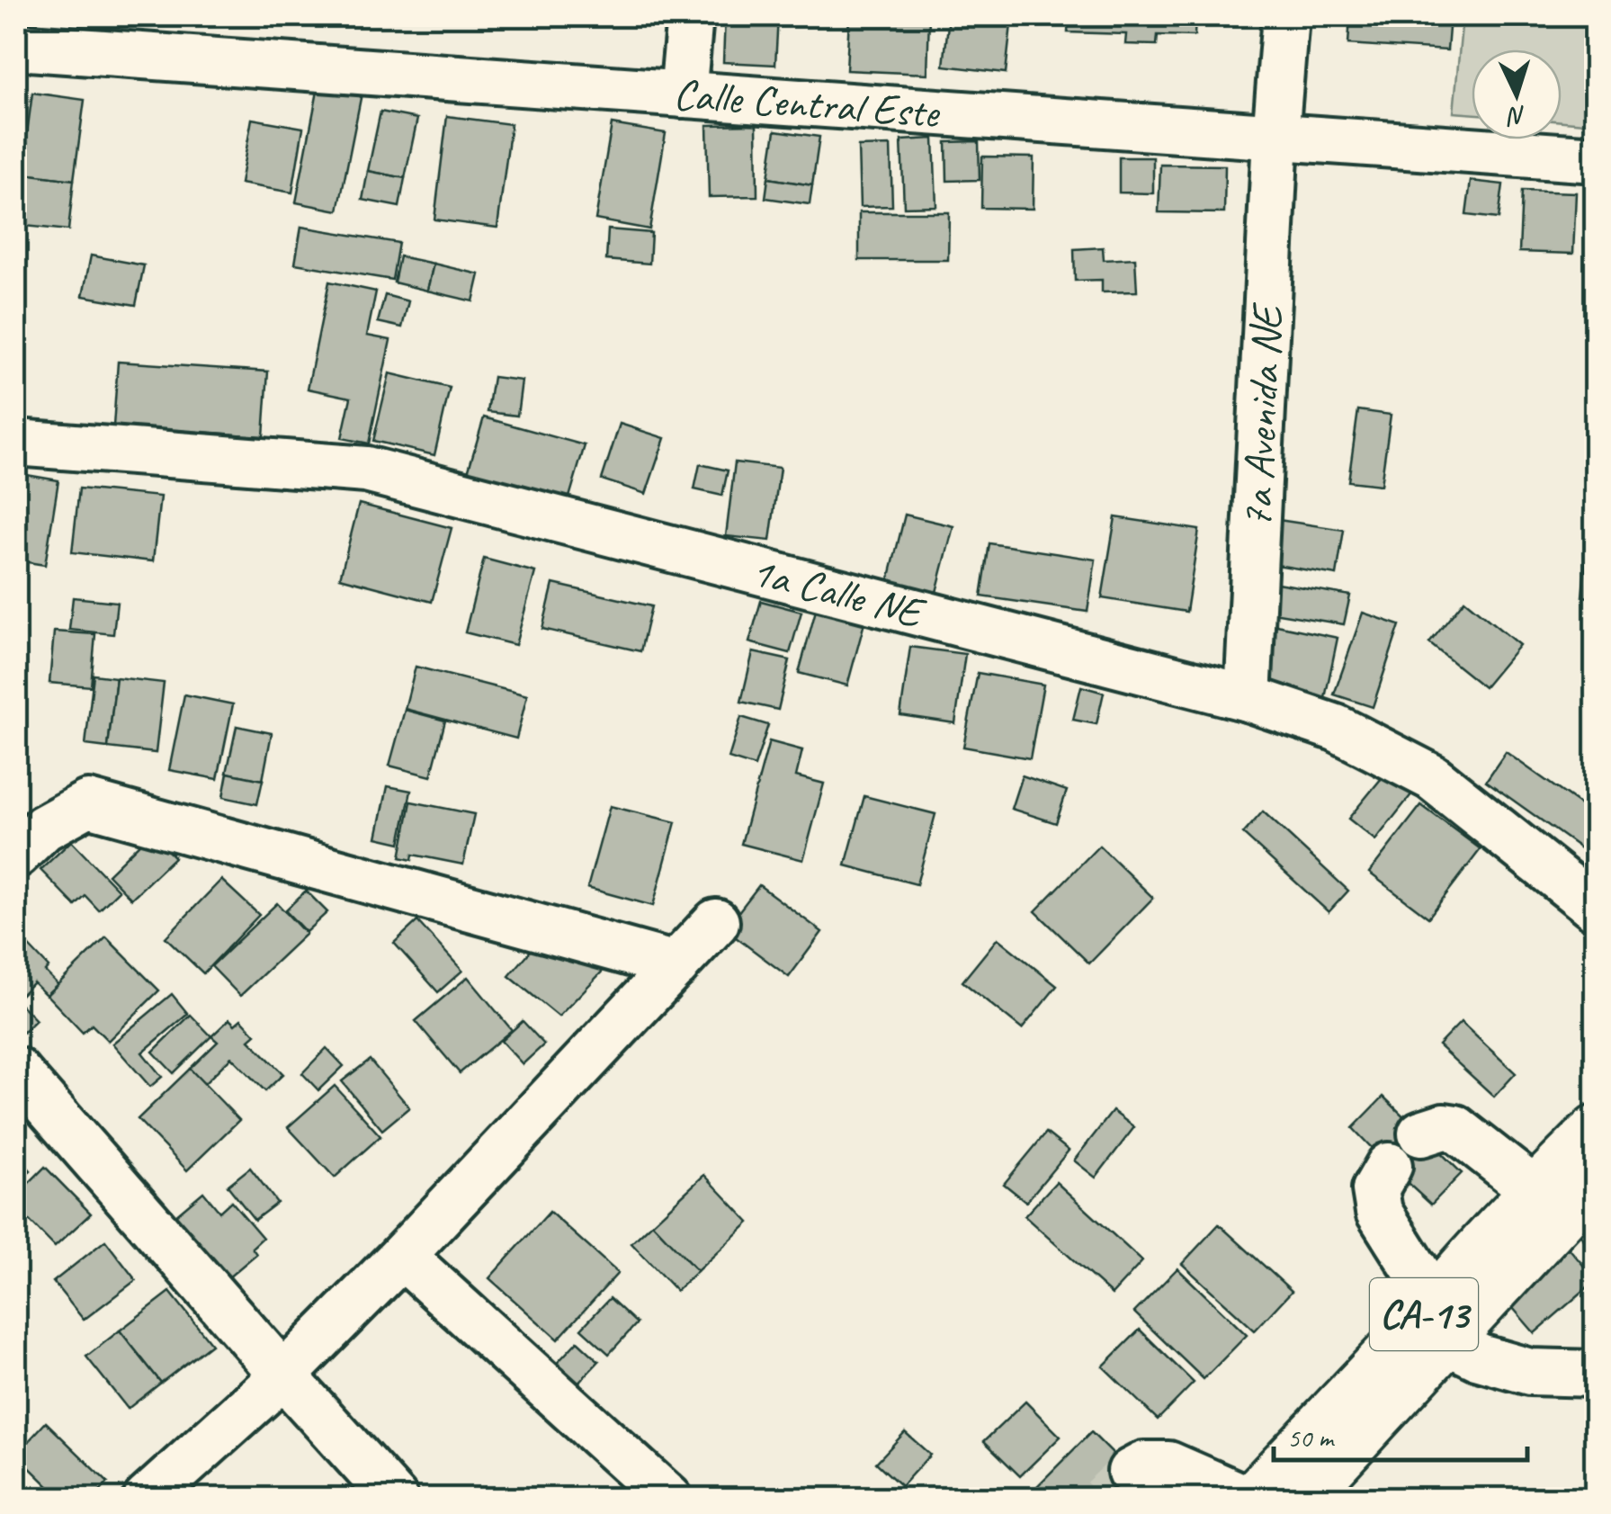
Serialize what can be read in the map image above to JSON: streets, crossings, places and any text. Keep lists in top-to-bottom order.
{
  "streets": {
    "main road": ["CA-13"],
    "street": ["Calle Central Este", "7a Avenida NE", "1a Calle NE"]
  },
  "crossings": [
    ["Calle Central Este", "7a Avenida NE"],
    ["7a Avenida NE", "1a Calle NE"]
  ],
  "scale_bar": "50 m",
  "north": "bottom"
}
